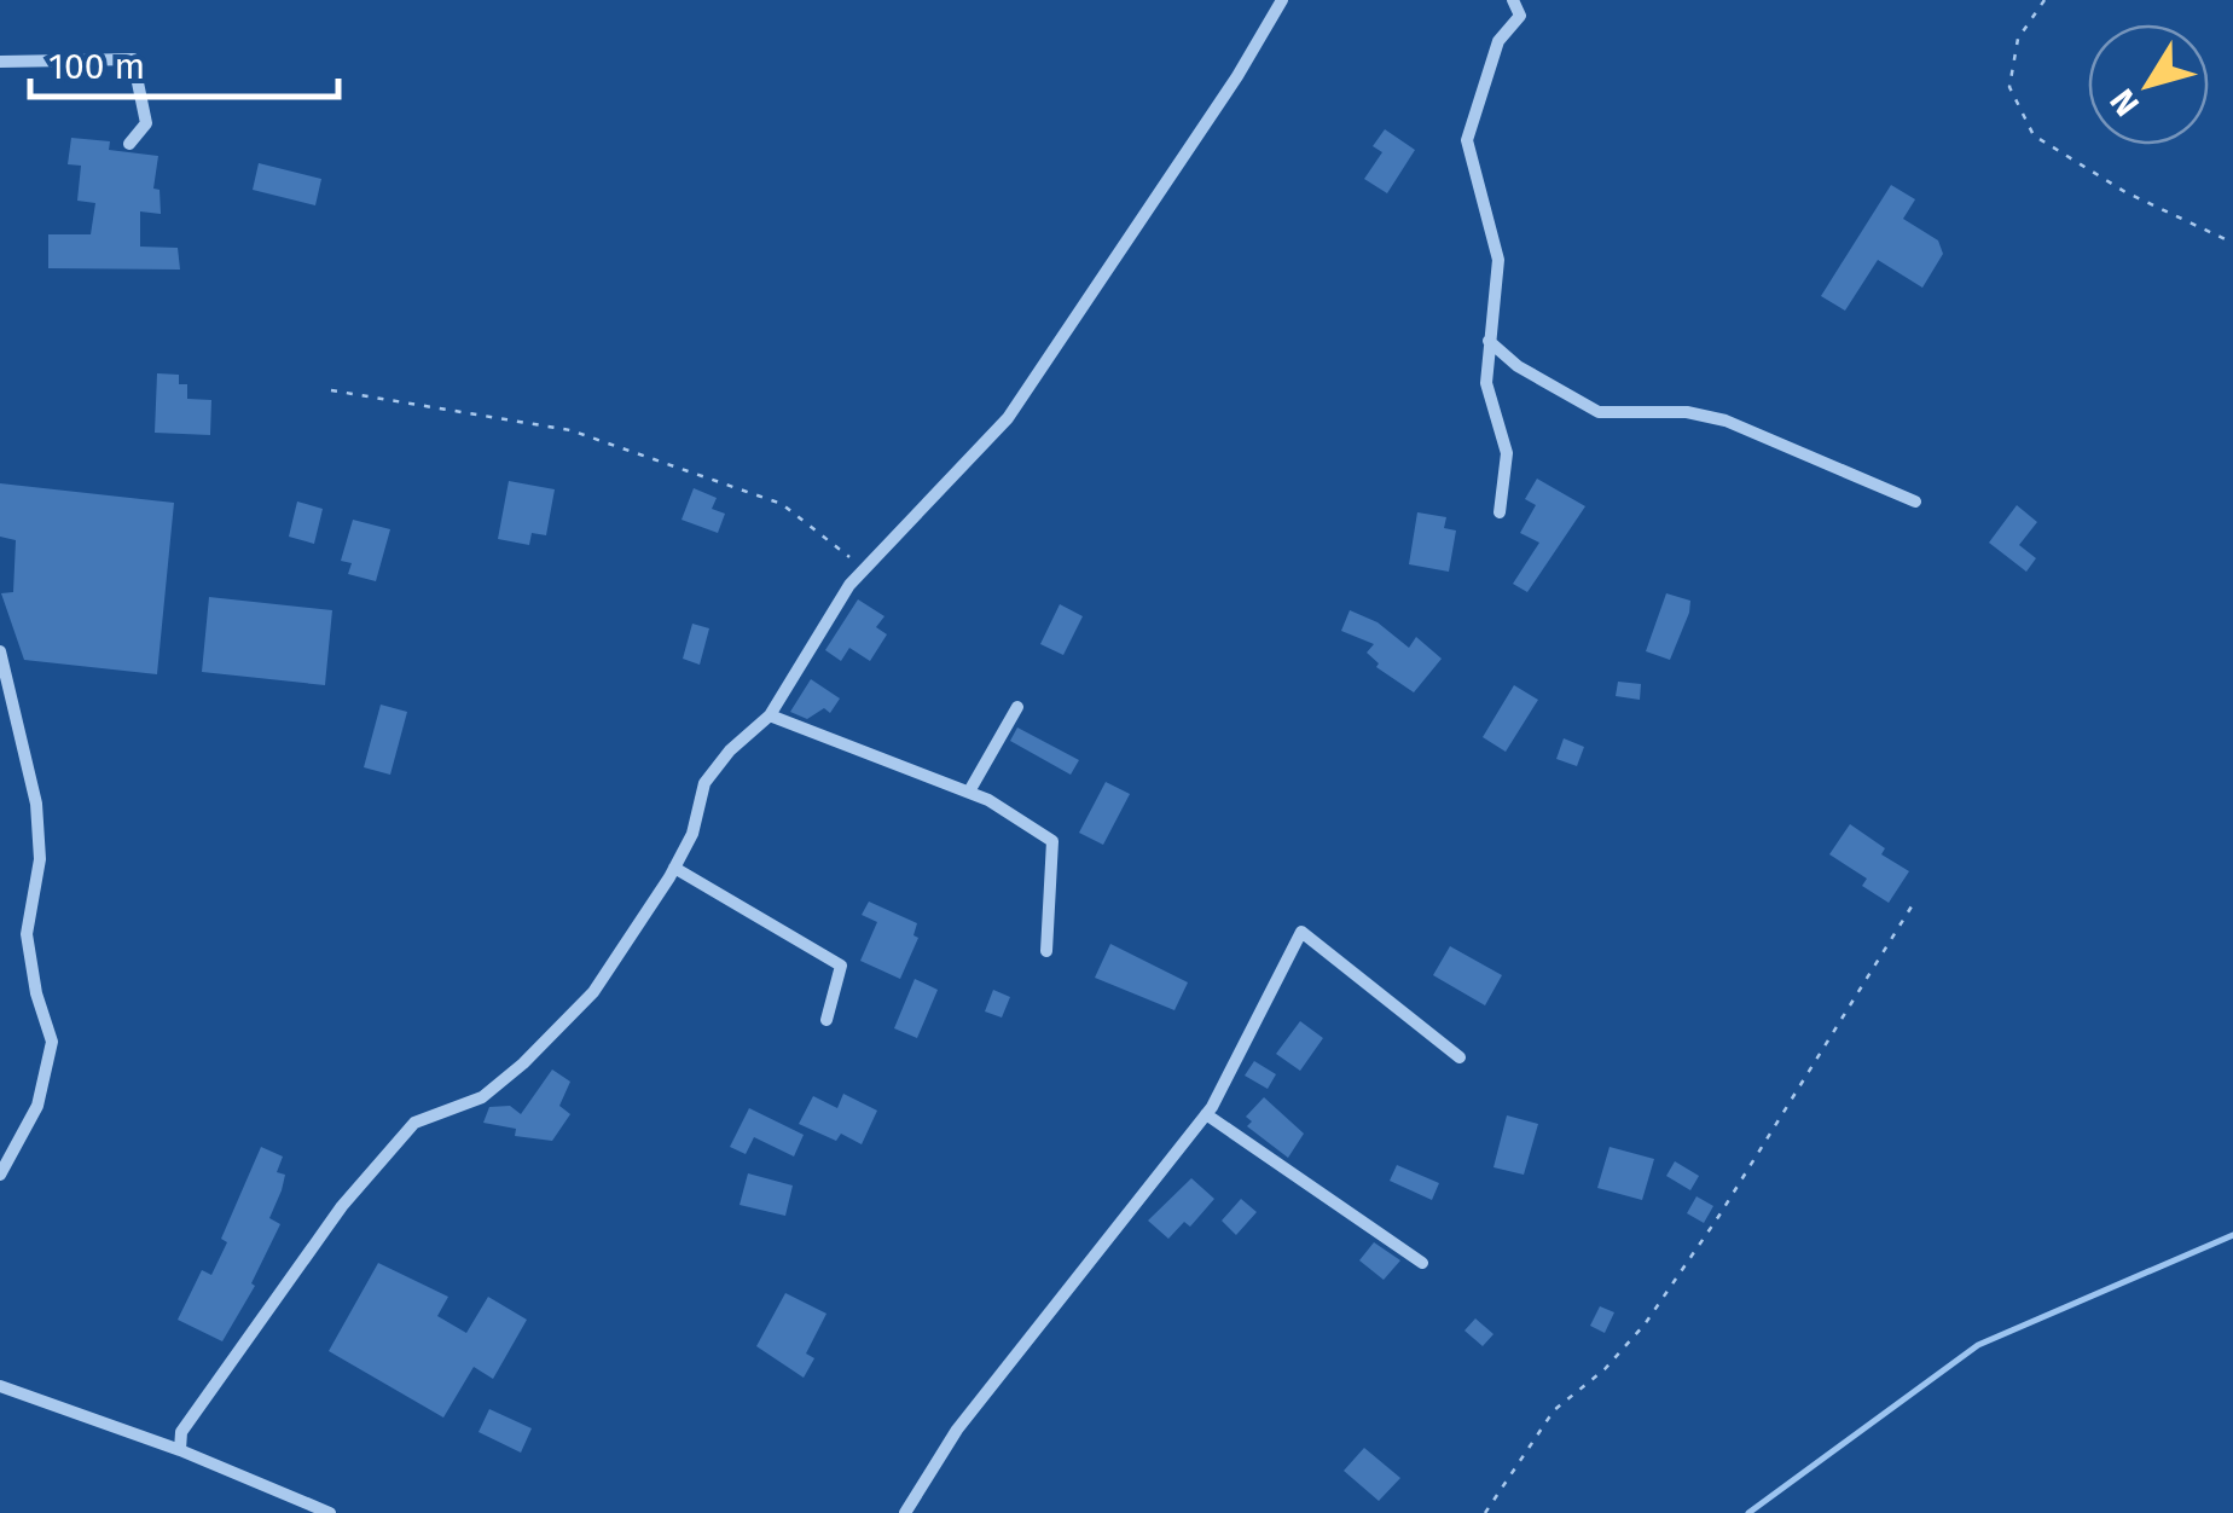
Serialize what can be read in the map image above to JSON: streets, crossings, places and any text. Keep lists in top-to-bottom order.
{
  "scale_bar": "100 m",
  "north": "bottom left"
}
